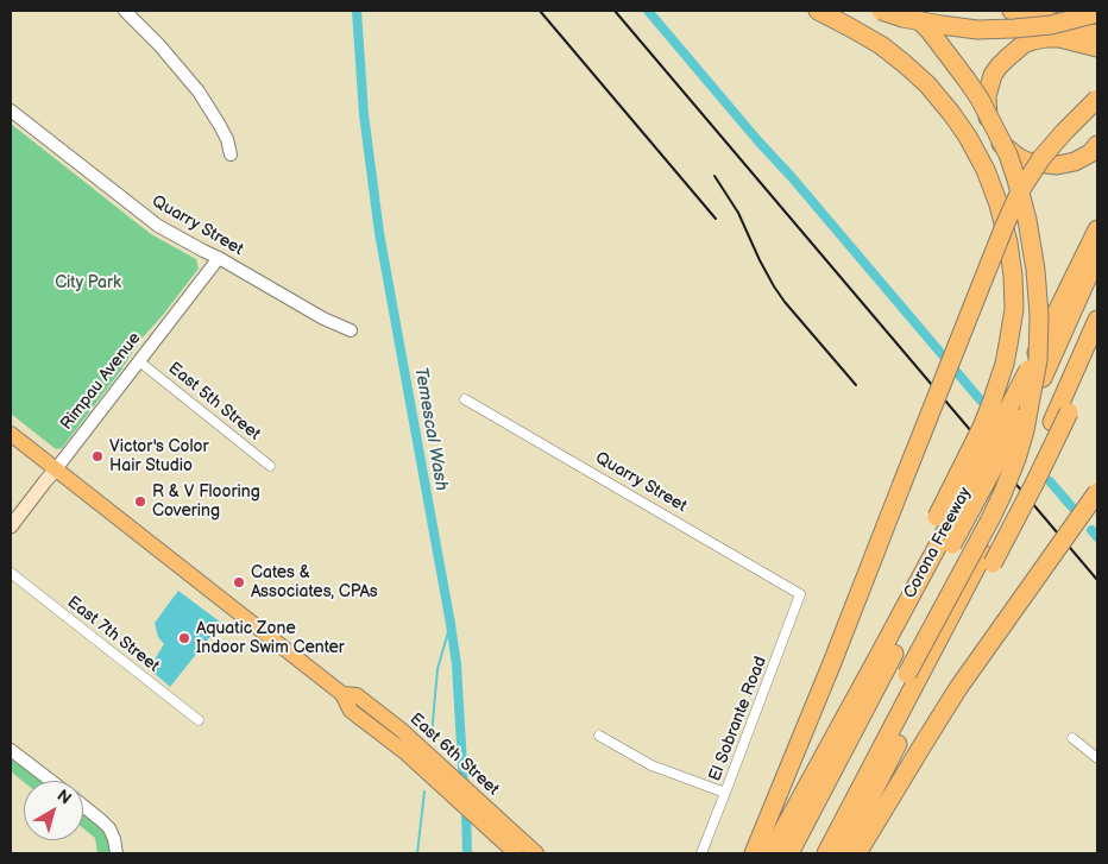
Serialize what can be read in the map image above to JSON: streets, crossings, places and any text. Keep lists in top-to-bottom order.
{
  "streets": {
    "highway": ["Corona Freeway"],
    "main road": ["Rimpau Avenue", "East 6th Street"],
    "street": [
      "Quarry Street",
      "East 5th Street",
      "East 7th Street",
      "El Sobrante Road"
    ]
  },
  "crossings": [
    ["Quarry Street", "Rimpau Avenue"],
    ["Quarry Street", "El Sobrante Road"],
    ["Rimpau Avenue", "East 5th Street"],
    ["Rimpau Avenue", "East 6th Street"]
  ],
  "water": ["Temescal Wash"],
  "parks": ["City Park"],
  "places": [
    "Victor's Color Hair Studio",
    "R & V Flooring Covering",
    "Cates & Associates, CPAs",
    "Aquatic Zone Indoor Swim Center"
  ],
  "north": "top right"
}
